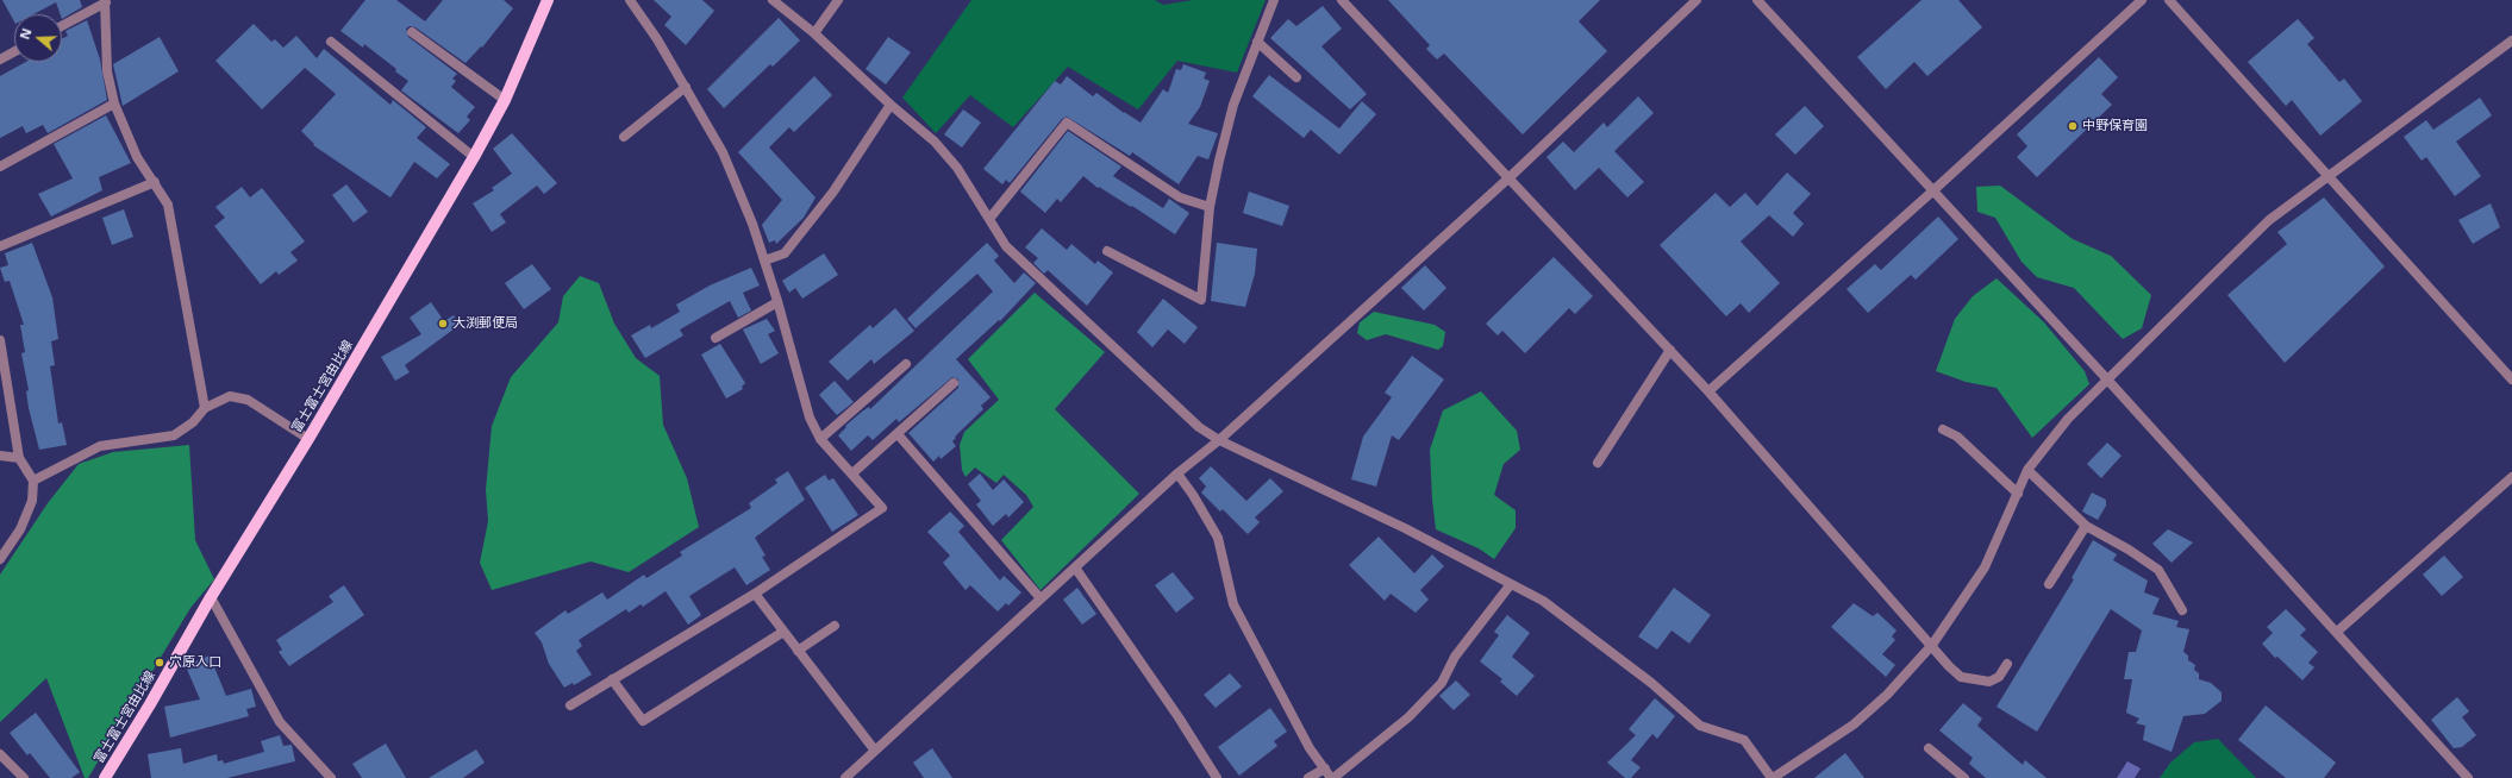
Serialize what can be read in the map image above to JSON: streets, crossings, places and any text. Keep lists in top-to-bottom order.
{
  "streets": {
    "main road": ["富士富士宮由比線"]
  },
  "places": ["中野保育園", "大渕郵便局", "穴原入口"],
  "north": "left"
}
